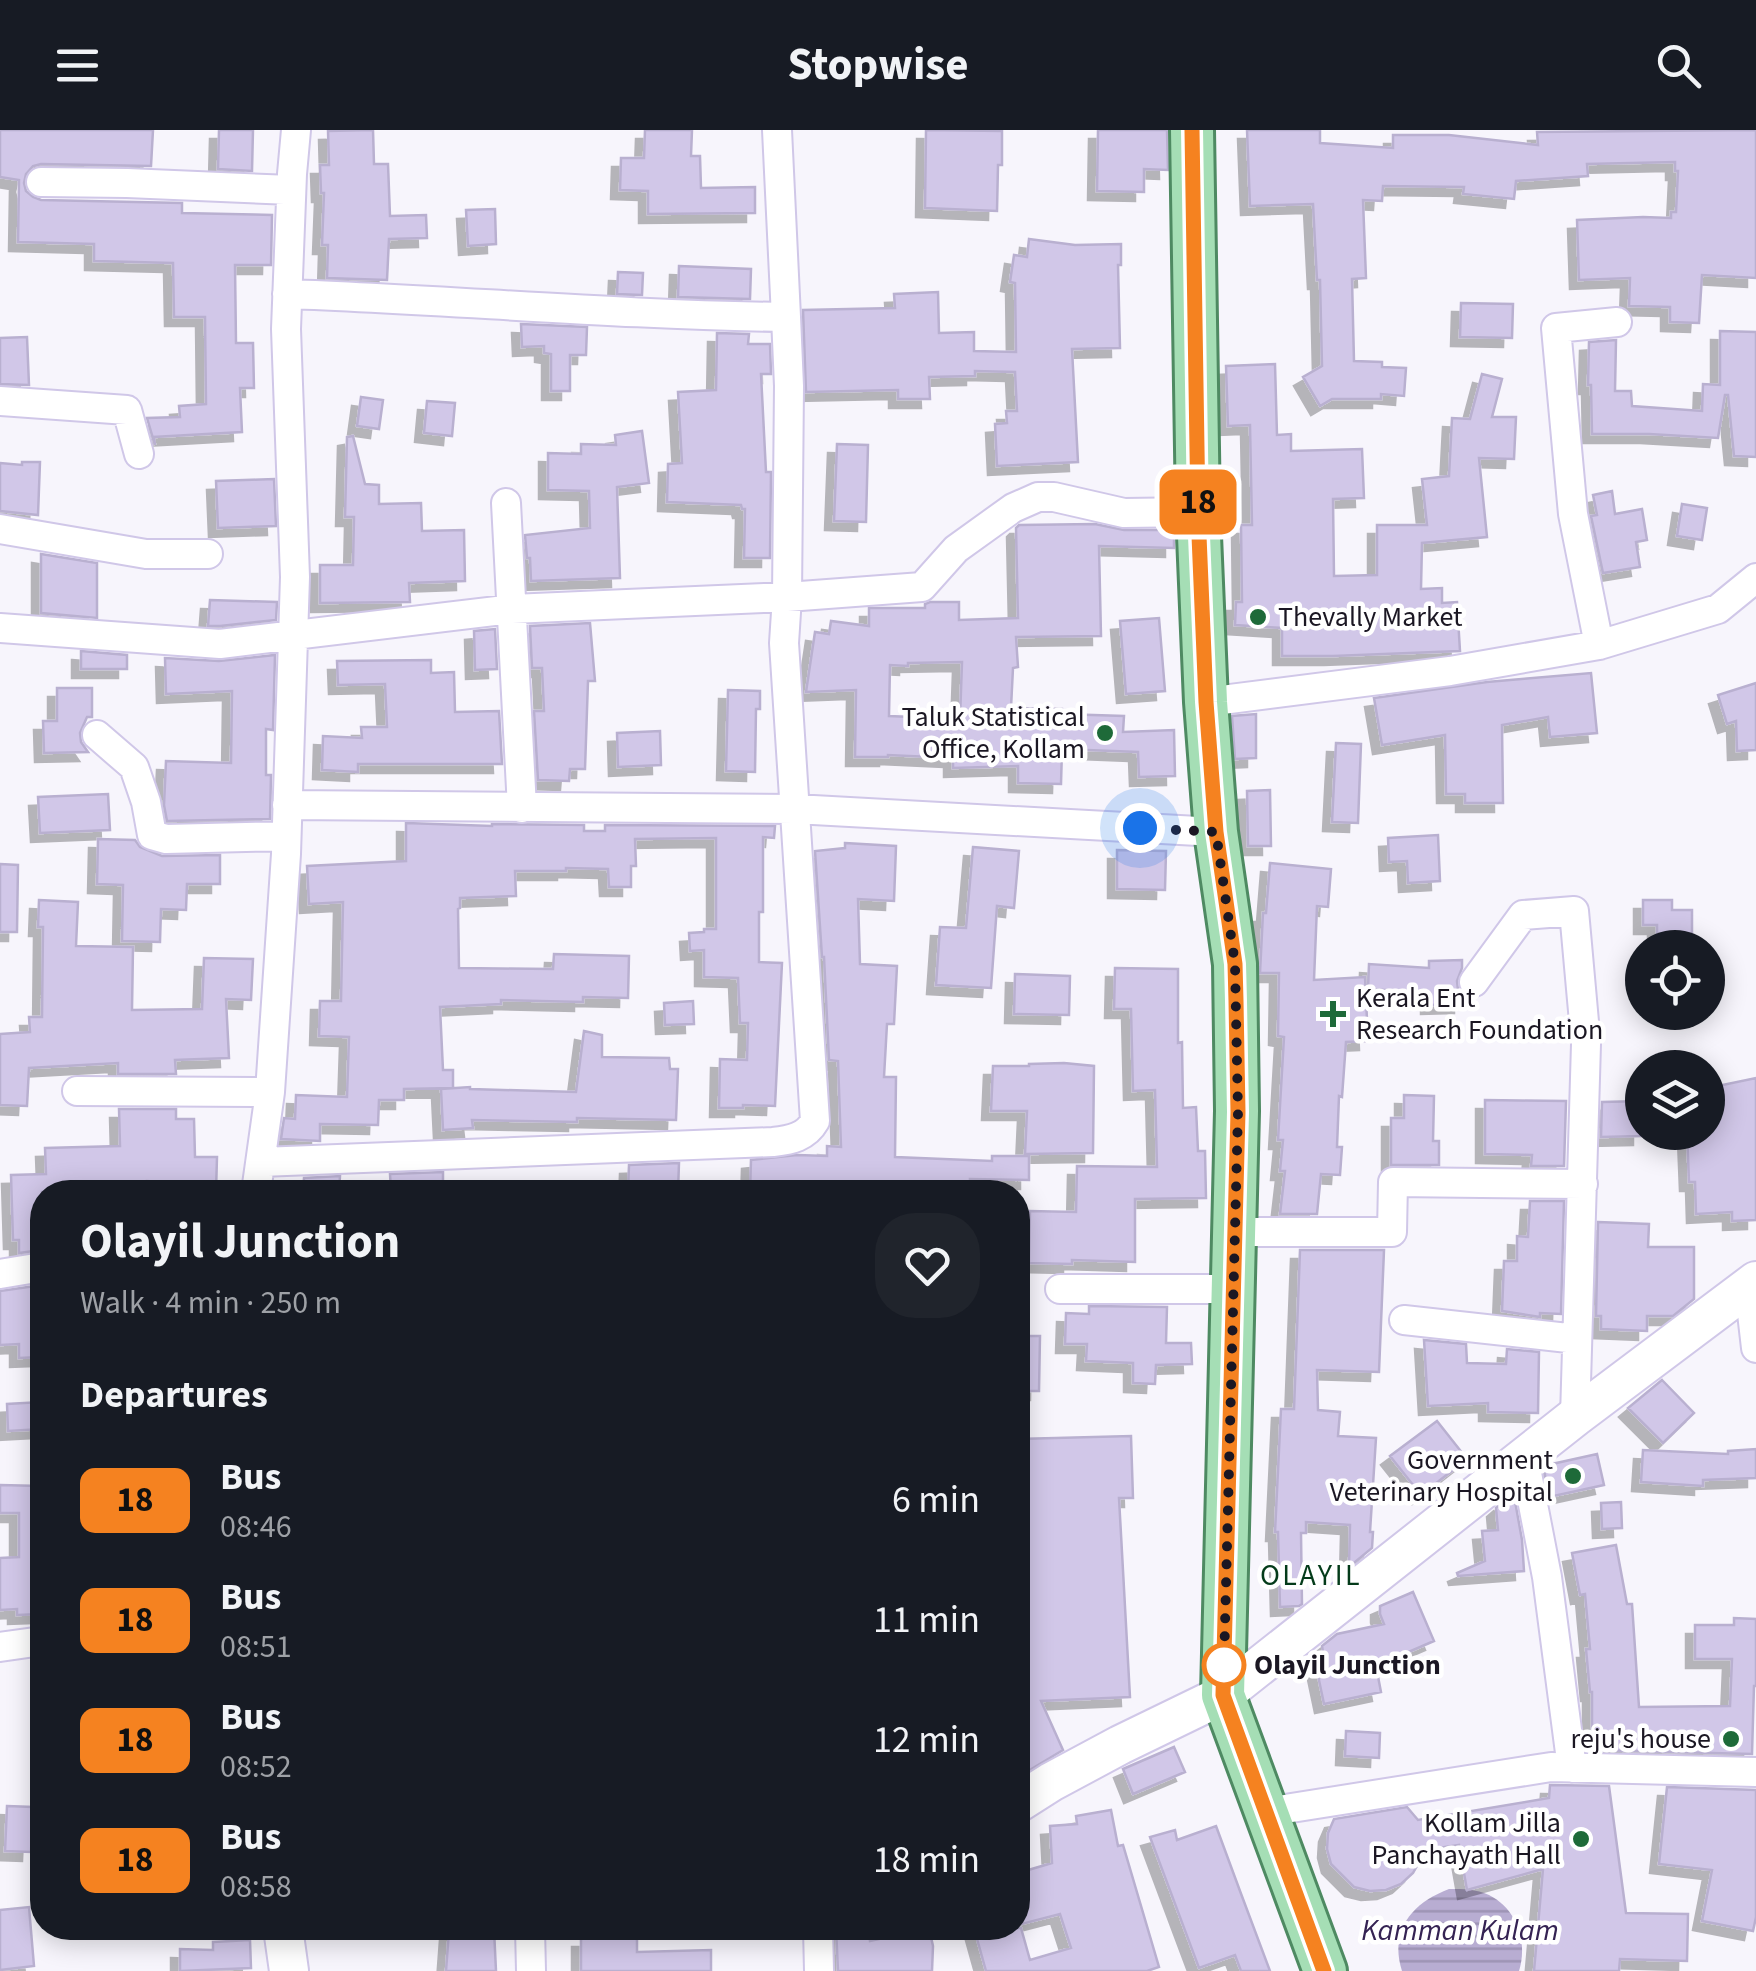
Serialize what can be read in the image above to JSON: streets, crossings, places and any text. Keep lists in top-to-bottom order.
{
  "districts": ["OLAYIL"],
  "water": ["Kamman Kulam"],
  "places": {
    "other": [
      "Thevally Market",
      "Taluk Statistical Office, Kollam",
      "Government Veterinary Hospital",
      "Olayil Junction",
      "reju's house",
      "Kollam Jilla Panchayath Hall"
    ],
    "health": ["Kerala Ent Research Foundation"]
  },
  "lines": ["bus line 18"],
  "page": {
    "header": "Stopwise",
    "on_map": "18",
    "heading": [
      ["Olayil Junction", "Walk · 4 min · 250 m"],
      "Departures"
    ],
    "list": [
      {
        "mark": "18",
        "name": "Bus",
        "note": "08:46",
        "value": "6 min"
      },
      {
        "mark": "18",
        "name": "Bus",
        "note": "08:51",
        "value": "11 min"
      },
      {
        "mark": "18",
        "name": "Bus",
        "note": "08:52",
        "value": "12 min"
      },
      {
        "mark": "18",
        "name": "Bus",
        "note": "08:58",
        "value": "18 min"
      }
    ]
  }
}
